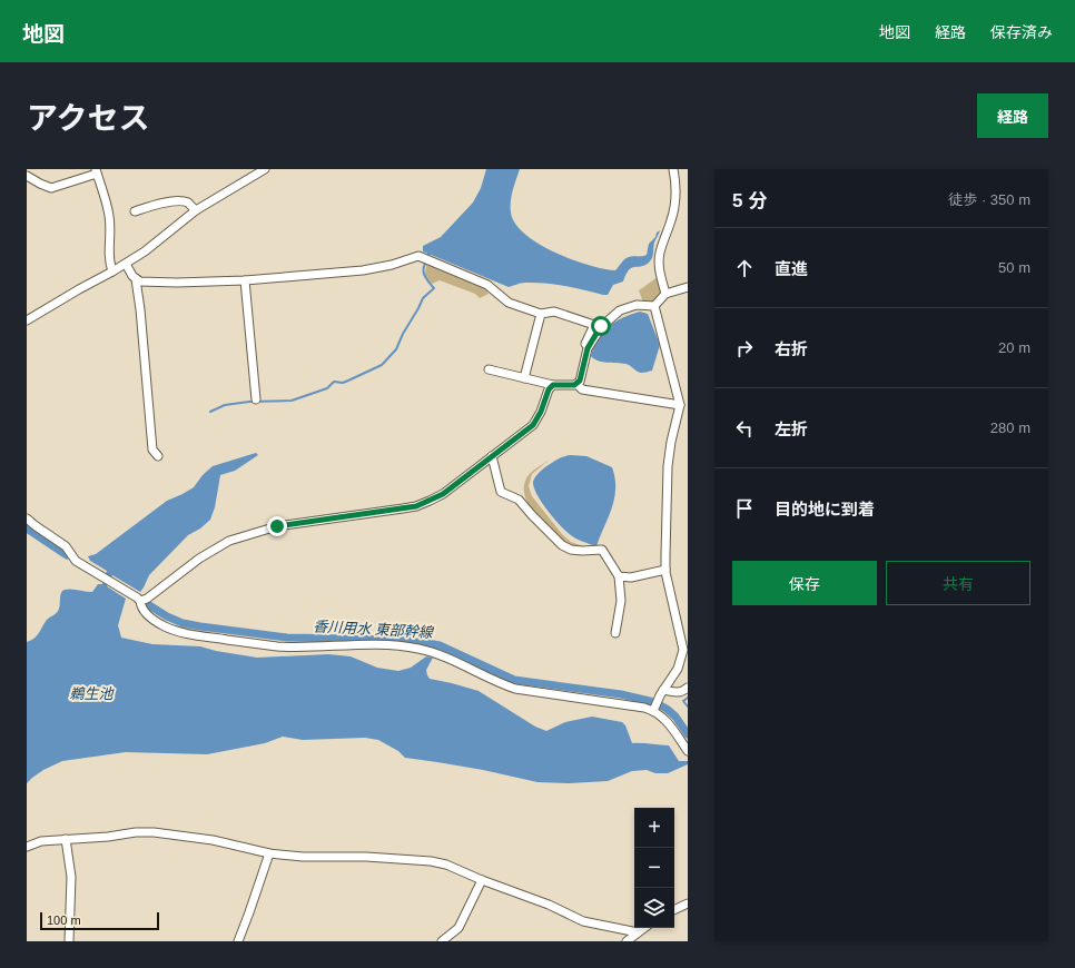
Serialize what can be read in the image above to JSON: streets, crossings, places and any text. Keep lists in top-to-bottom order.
{
  "water": ["香川用水 東部幹線", "鵜生池"],
  "scale_bar": "100 m",
  "page": {
    "header": "地図",
    "nav": ["地図", "経路", "保存済み"],
    "title": "アクセス",
    "buttons": [
      "経路",
      ["保存", "共有"]
    ],
    "heading": ["5 分", "徒歩 · 350 m"],
    "list": [
      ["直進", "50 m"],
      ["右折", "20 m"],
      ["左折", "280 m"],
      "目的地に到着"
    ],
    "map_buttons": ["+", "−"],
    "scale": "100 m"
  }
}
